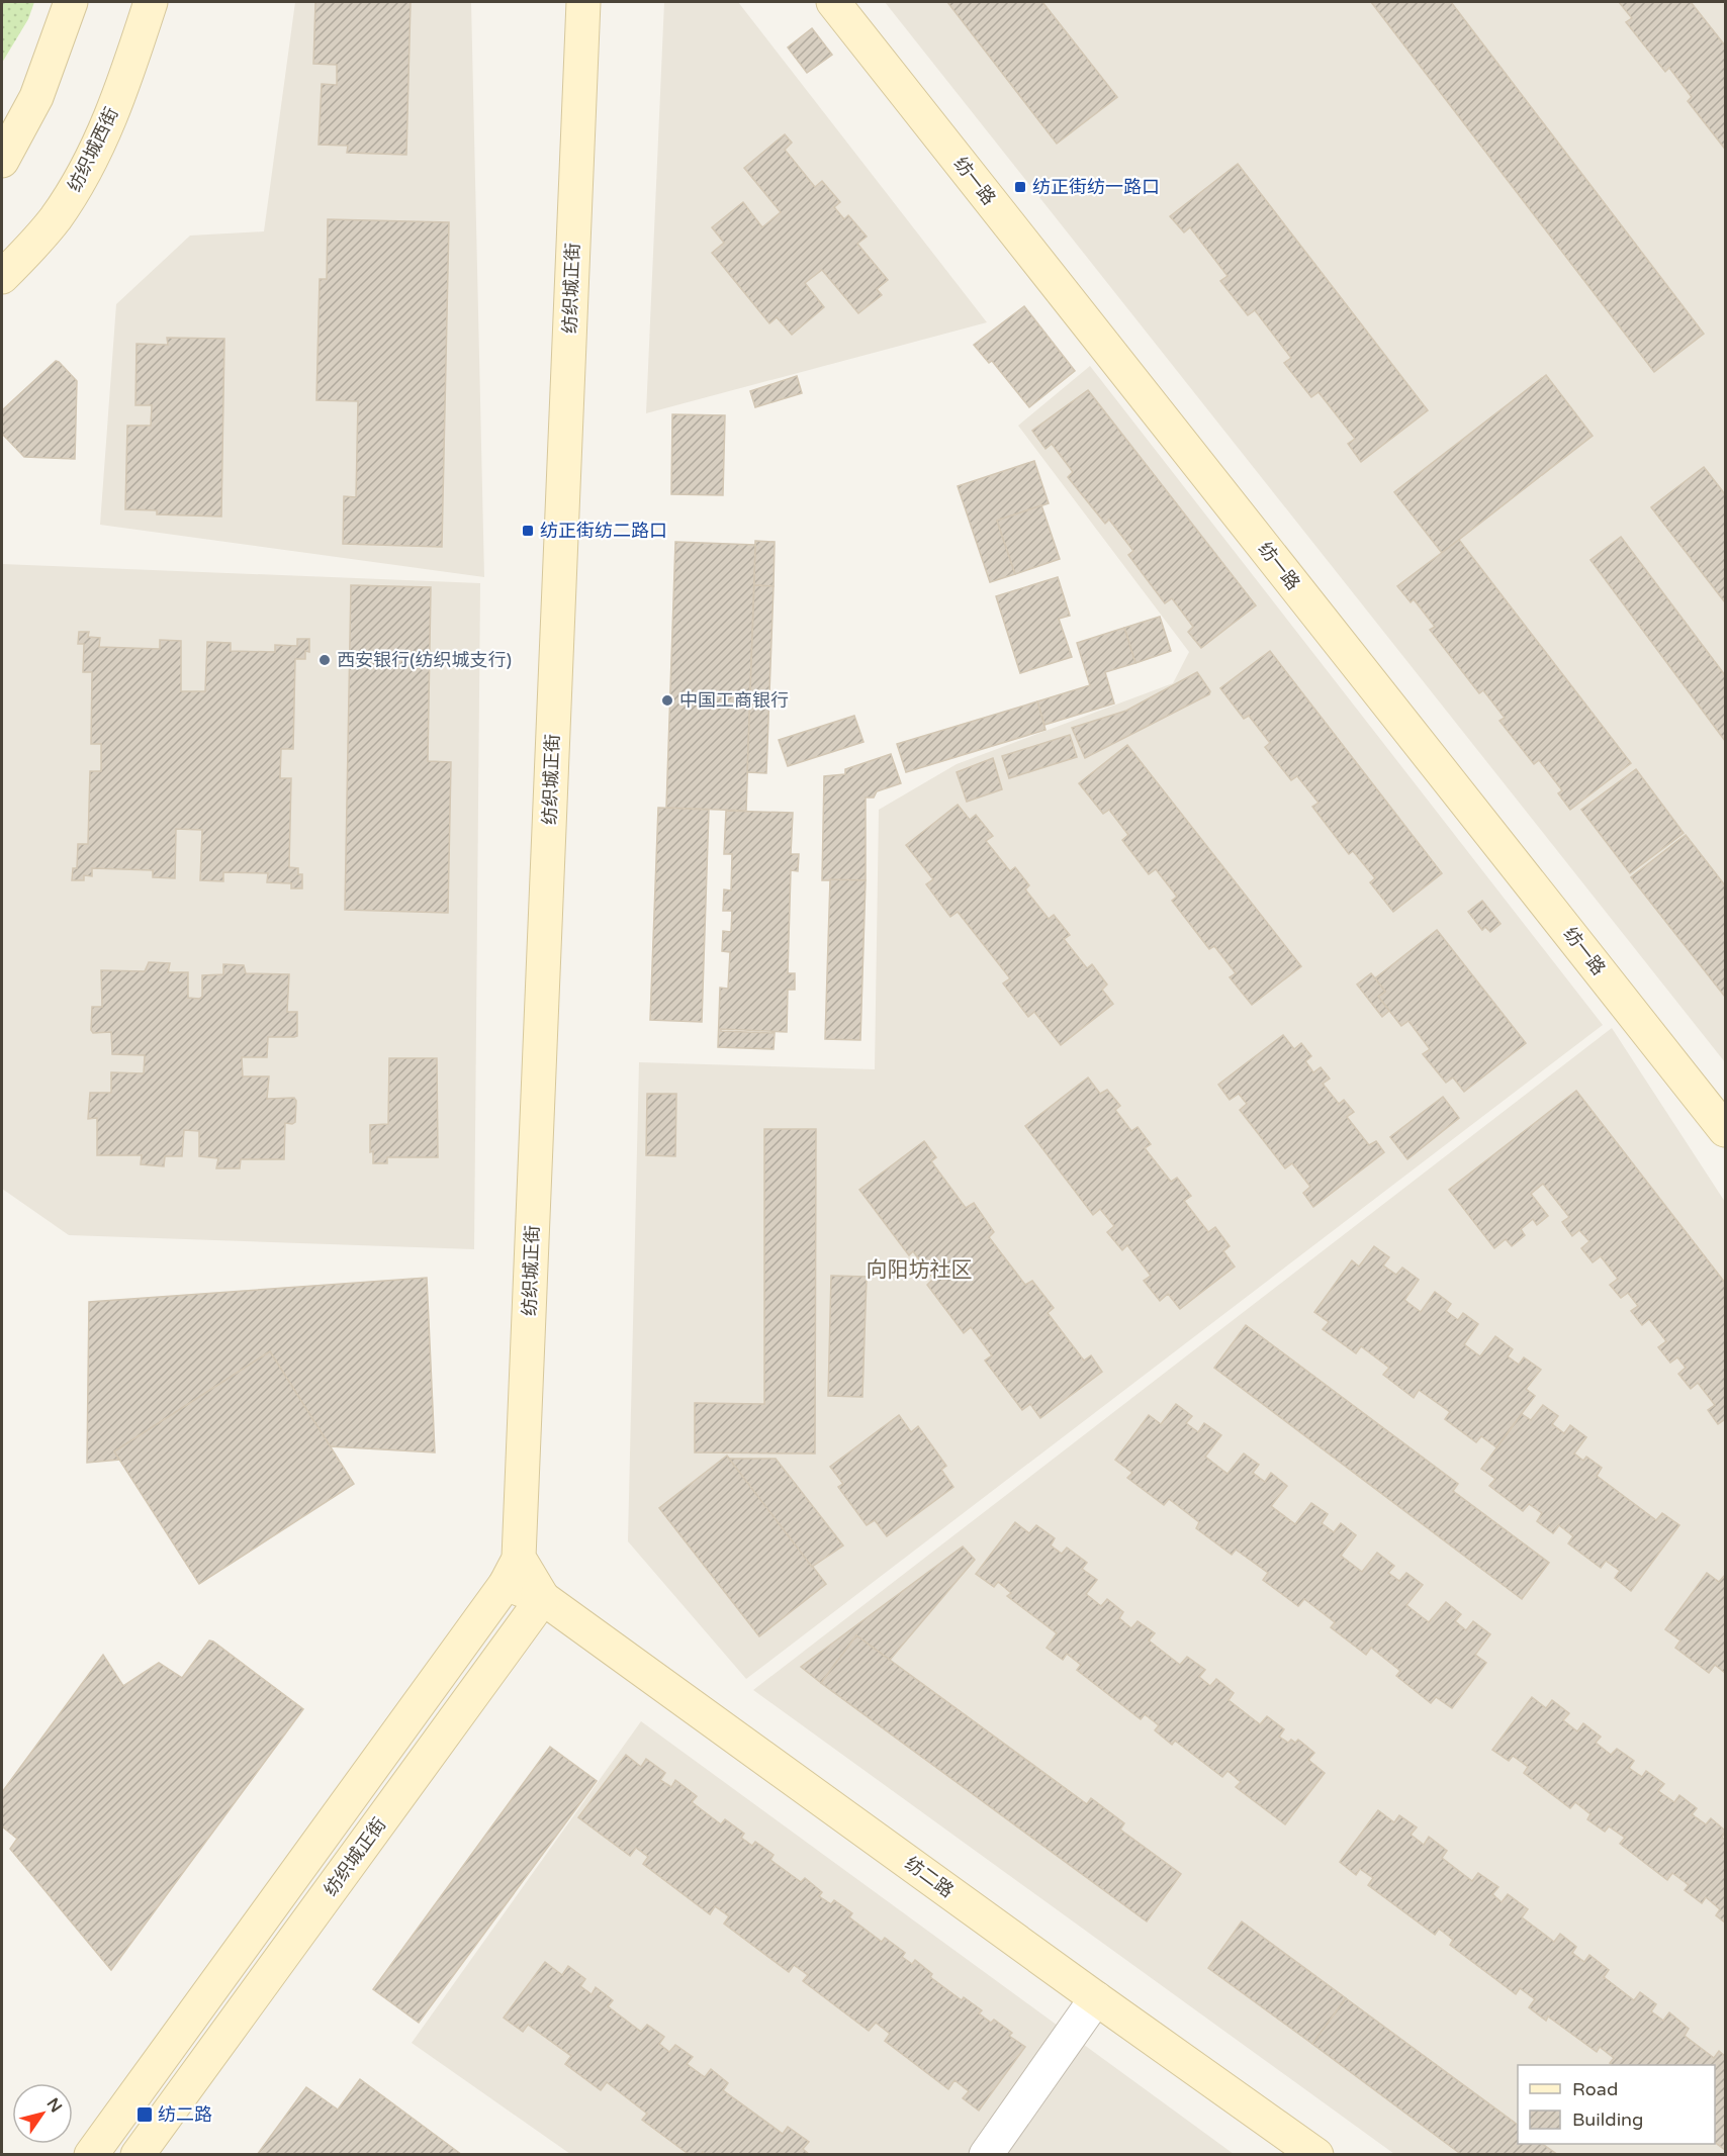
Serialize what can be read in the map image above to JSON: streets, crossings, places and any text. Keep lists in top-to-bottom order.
{
  "streets": {
    "street": [
      "纺织城西街",
      "纺一路",
      "纺织城正街",
      "纺二路"
    ]
  },
  "crossings": [
    ["纺织城正街", "纺二路"]
  ],
  "districts": ["向阳坊社区"],
  "places": {
    "transit": ["纺正街纺一路口", "纺正街纺二路口", "纺二路"],
    "other": ["西安银行(纺织城支行)", "中国工商银行"]
  },
  "legend": ["Road", "Building"],
  "north": "top right"
}
